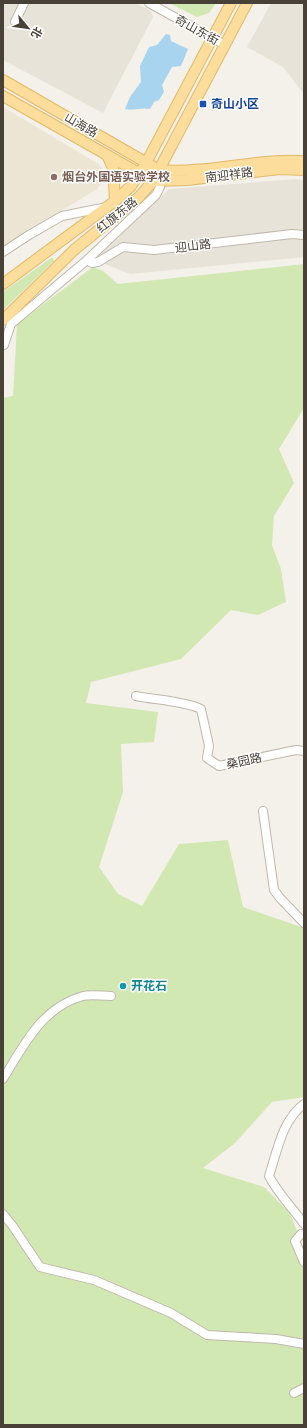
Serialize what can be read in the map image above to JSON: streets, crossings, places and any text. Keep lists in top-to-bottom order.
{
  "streets": {
    "main road": ["山海路", "南迎祥路", "红旗东路"],
    "street": ["奇山东街", "迎山路", "桑园路"]
  },
  "crossings": [
    ["奇山东街", "红旗东路"],
    ["山海路", "南迎祥路"],
    ["山海路", "红旗东路"],
    ["南迎祥路", "红旗东路"]
  ],
  "places": {
    "transit": ["奇山小区"],
    "other": ["烟台外国语实验学校", "开花石"]
  },
  "north": "bottom right"
}
